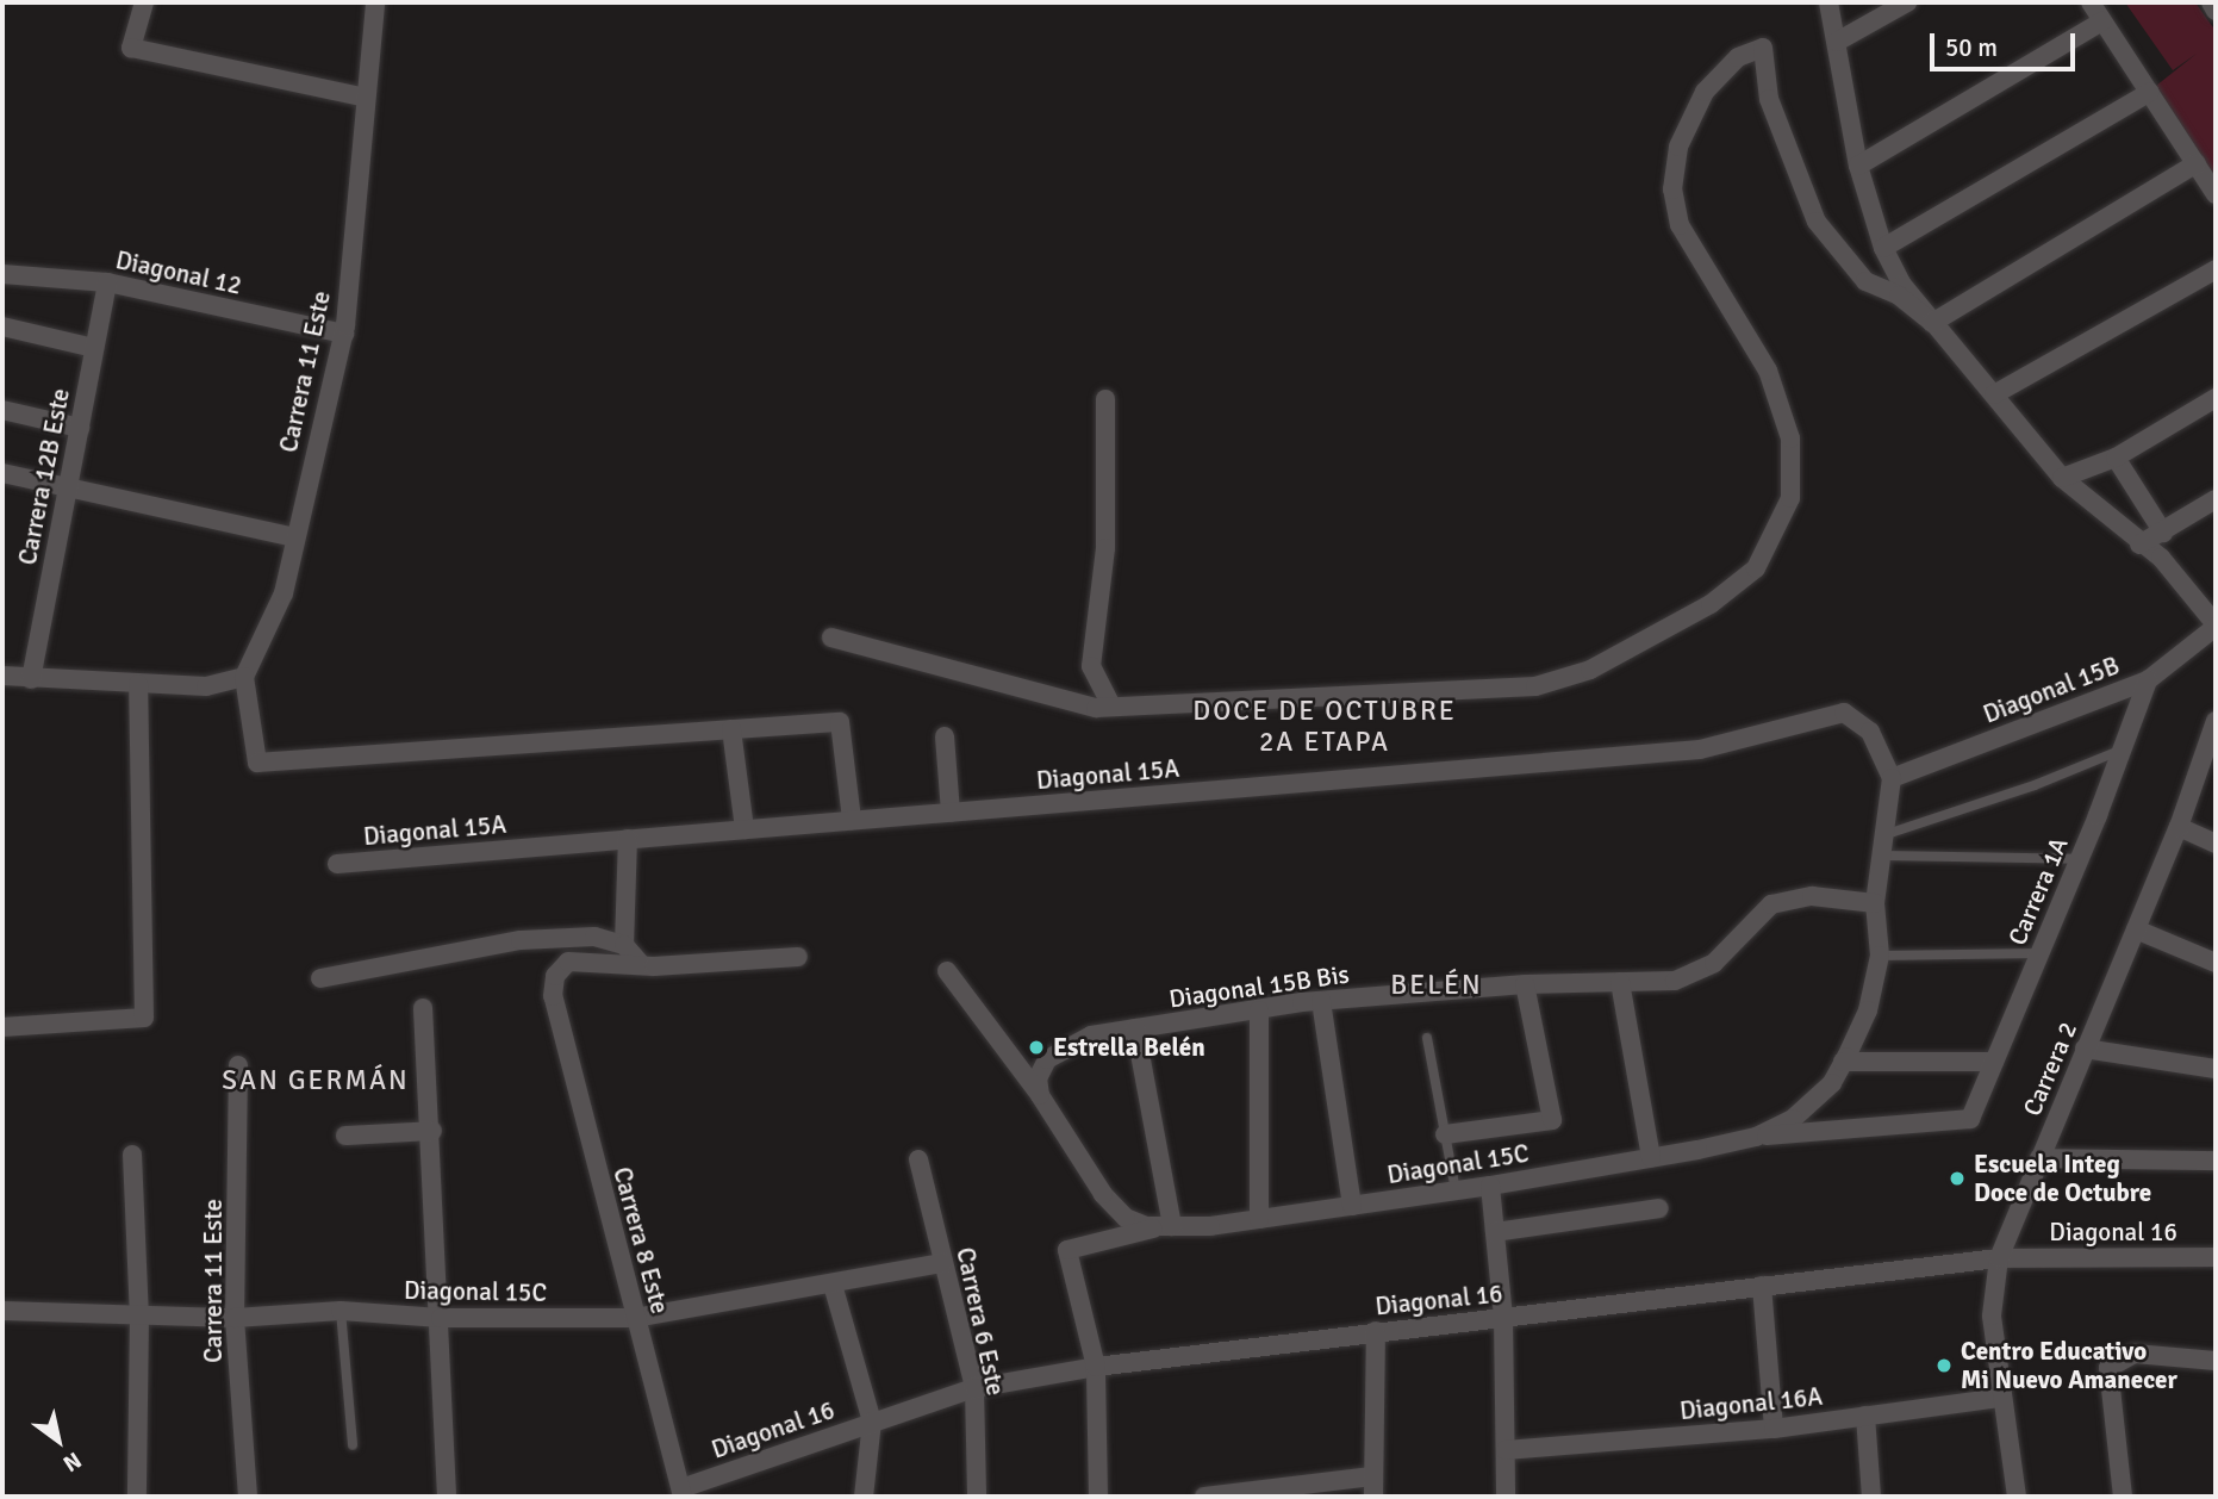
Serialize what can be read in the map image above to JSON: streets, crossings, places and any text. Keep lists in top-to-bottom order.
{
  "streets": {
    "street": [
      "Diagonal 12",
      "Carrera 11 Este",
      "Carrera 12B Este",
      "Diagonal 15B",
      "Diagonal 15A",
      "Carrera 1A",
      "Diagonal 15B Bis",
      "Carrera 2",
      "Diagonal 15C",
      "Diagonal 16",
      "Carrera 8 Este",
      "Carrera 6 Este",
      "Diagonal 16A"
    ]
  },
  "crossings": [
    ["Diagonal 12", "Carrera 11 Este"],
    ["Diagonal 12", "Carrera 12B Este"],
    ["Carrera 11 Este", "Diagonal 15C"],
    ["Diagonal 15B", "Diagonal 15A"],
    ["Diagonal 15B", "Carrera 1A"],
    ["Diagonal 15B", "Diagonal 15C"],
    ["Diagonal 15A", "Diagonal 15C"],
    ["Carrera 1A", "Diagonal 15C"],
    ["Diagonal 15B Bis", "Diagonal 15C"],
    ["Carrera 2", "Diagonal 16"],
    ["Carrera 2", "Diagonal 16A"],
    ["Diagonal 15C", "Diagonal 16"],
    ["Diagonal 15C", "Carrera 8 Este"],
    ["Diagonal 15C", "Carrera 6 Este"],
    ["Diagonal 16", "Carrera 8 Este"],
    ["Diagonal 16", "Carrera 6 Este"]
  ],
  "districts": ["DOCE DE OCTUBRE 2A ETAPA", "BELÉN", "SAN GERMÁN"],
  "places": ["Estrella Belén", "Escuela Integ Doce de Octubre", "Centro Educativo Mi Nuevo Amanecer"],
  "scale_bar": "50 m",
  "north": "bottom right"
}
